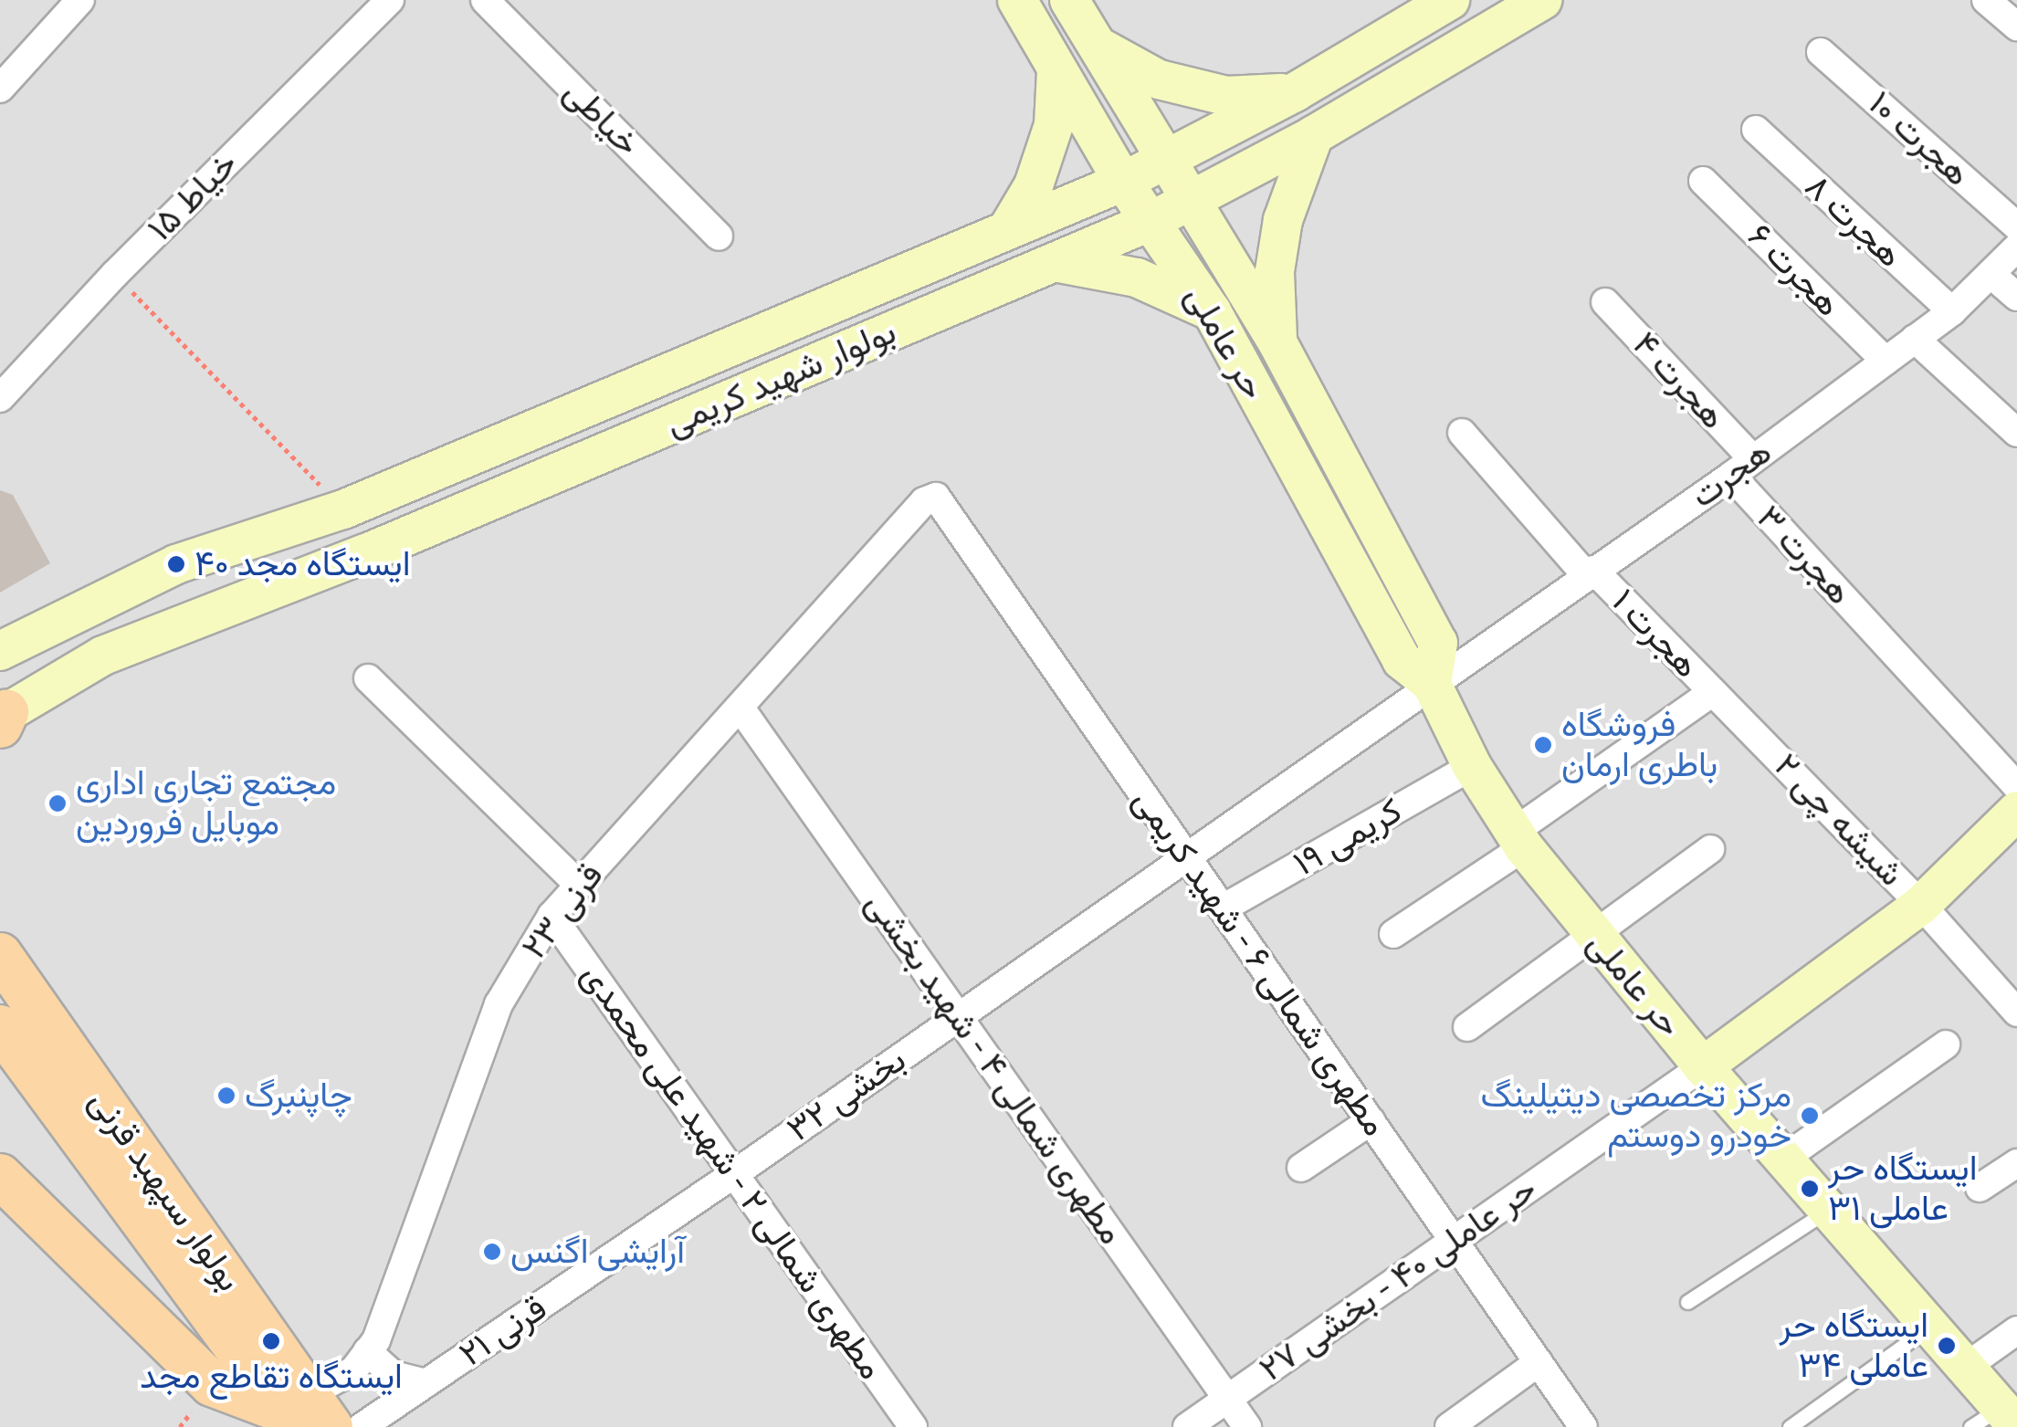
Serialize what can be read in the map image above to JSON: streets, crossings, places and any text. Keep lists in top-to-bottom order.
{
  "streets": {
    "main road": ["حر عاملی", "بولوار شهید کریمی", "بولوار سپهبد قرنی"],
    "street": [
      "خیاطی",
      "هجرت ۱۰",
      "خیاط ۱۵",
      "هجرت ۸",
      "هجرت ۶",
      "هجرت ۴",
      "هجرت",
      "هجرت ۳",
      "هجرت ۱",
      "شیشه چی ۲",
      "کریمی ۱۹",
      "قرنی ۲۳",
      "مطهری شمالی ۶ - شهید کریمی",
      "مطهری شمالی ۴ - شهید بخشی",
      "بخشی ۳۲",
      "مطهری شمالی ۲ - شهید علی محمدی",
      "حر عاملی ۴۰ - بخشی ۲۷",
      "قرنی ۲۱"
    ]
  },
  "crossings": [
    ["هجرت ۸", "هجرت"],
    ["هجرت ۶", "هجرت"],
    ["حر عاملی", "بولوار شهید کریمی"],
    ["حر عاملی", "هجرت"],
    ["حر عاملی", "کریمی ۱۹"],
    ["حر عاملی", "حر عاملی ۴۰ - بخشی ۲۷"],
    ["هجرت ۴", "هجرت"],
    ["هجرت ۴", "هجرت ۳"],
    ["هجرت", "هجرت ۳"],
    ["هجرت", "هجرت ۱"],
    ["هجرت", "مطهری شمالی ۶ - شهید کریمی"],
    ["هجرت", "بخشی ۳۲"],
    ["هجرت ۱", "شیشه چی ۲"],
    ["کریمی ۱۹", "مطهری شمالی ۶ - شهید کریمی"],
    ["قرنی ۲۳", "مطهری شمالی ۶ - شهید کریمی"],
    ["قرنی ۲۳", "مطهری شمالی ۴ - شهید بخشی"],
    ["قرنی ۲۳", "مطهری شمالی ۲ - شهید علی محمدی"],
    ["قرنی ۲۳", "بولوار سپهبد قرنی"],
    ["مطهری شمالی ۶ - شهید کریمی", "بخشی ۳۲"],
    ["مطهری شمالی ۶ - شهید کریمی", "حر عاملی ۴۰ - بخشی ۲۷"],
    ["مطهری شمالی ۴ - شهید بخشی", "بخشی ۳۲"],
    ["مطهری شمالی ۴ - شهید بخشی", "حر عاملی ۴۰ - بخشی ۲۷"],
    ["بخشی ۳۲", "مطهری شمالی ۲ - شهید علی محمدی"],
    ["بخشی ۳۲", "قرنی ۲۱"],
    ["مطهری شمالی ۲ - شهید علی محمدی", "قرنی ۲۱"]
  ],
  "places": [
    "ایستگاه مجد ۴۰",
    "فروشگاه باطری ارمان",
    "مجتمع تجاری اداری موبایل فروردین",
    "چاپنبرگ",
    "مرکز تخصصی دیتیلینگ خودرو دوستم",
    "ایستگاه حر عاملی ۳۱",
    "آرایشی اگنس",
    "ایستگاه تقاطع مجد",
    "ایستگاه حر عاملی ۳۴"
  ]
}
